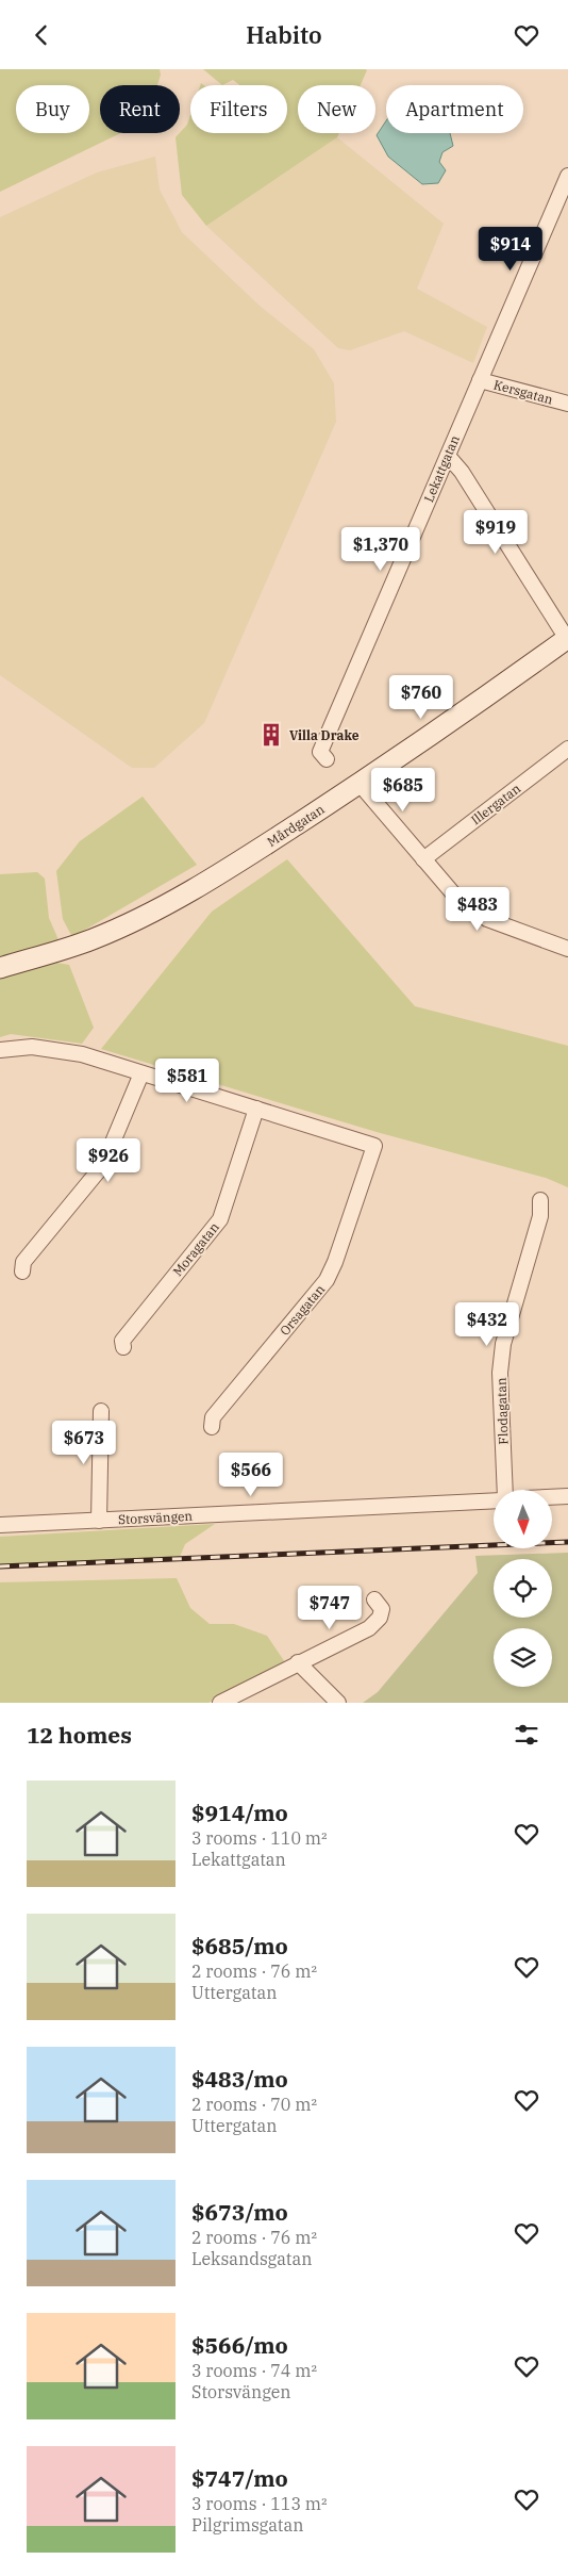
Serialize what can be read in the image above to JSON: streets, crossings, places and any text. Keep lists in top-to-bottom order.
{
  "streets": {
    "street": [
      "Kersgatan",
      "Lekattgatan",
      "Illergatan",
      "Mårdgatan",
      "Moragatan",
      "Orsagatan",
      "Flodagatan",
      "Storsvängen"
    ]
  },
  "crossings": [
    ["Kersgatan", "Lekattgatan"],
    ["Moragatan", "Orsagatan"]
  ],
  "places": {
    "building": ["Villa Drake"]
  },
  "north": "bottom",
  "page": {
    "header": "Habito",
    "chip": [
      "Buy",
      "Rent",
      "Filters",
      "New",
      "Apartment"
    ],
    "price": [
      "$914",
      "$919",
      "$1,370",
      "$760",
      "$685",
      "$483",
      "$581",
      "$926",
      "$432",
      "$673",
      "$566",
      "$747"
    ],
    "heading": "12 homes",
    "list": [
      {
        "name": "$914/mo",
        "note": "3 rooms · 110 m² · Lekattgatan"
      },
      {
        "name": "$685/mo",
        "note": "2 rooms · 76 m² · Uttergatan"
      },
      {
        "name": "$483/mo",
        "note": "2 rooms · 70 m² · Uttergatan"
      },
      {
        "name": "$673/mo",
        "note": "2 rooms · 76 m² · Leksandsgatan"
      },
      {
        "name": "$566/mo",
        "note": "3 rooms · 74 m² · Storsvängen"
      },
      {
        "name": "$747/mo",
        "note": "3 rooms · 113 m² · Pilgrimsgatan"
      }
    ]
  }
}
